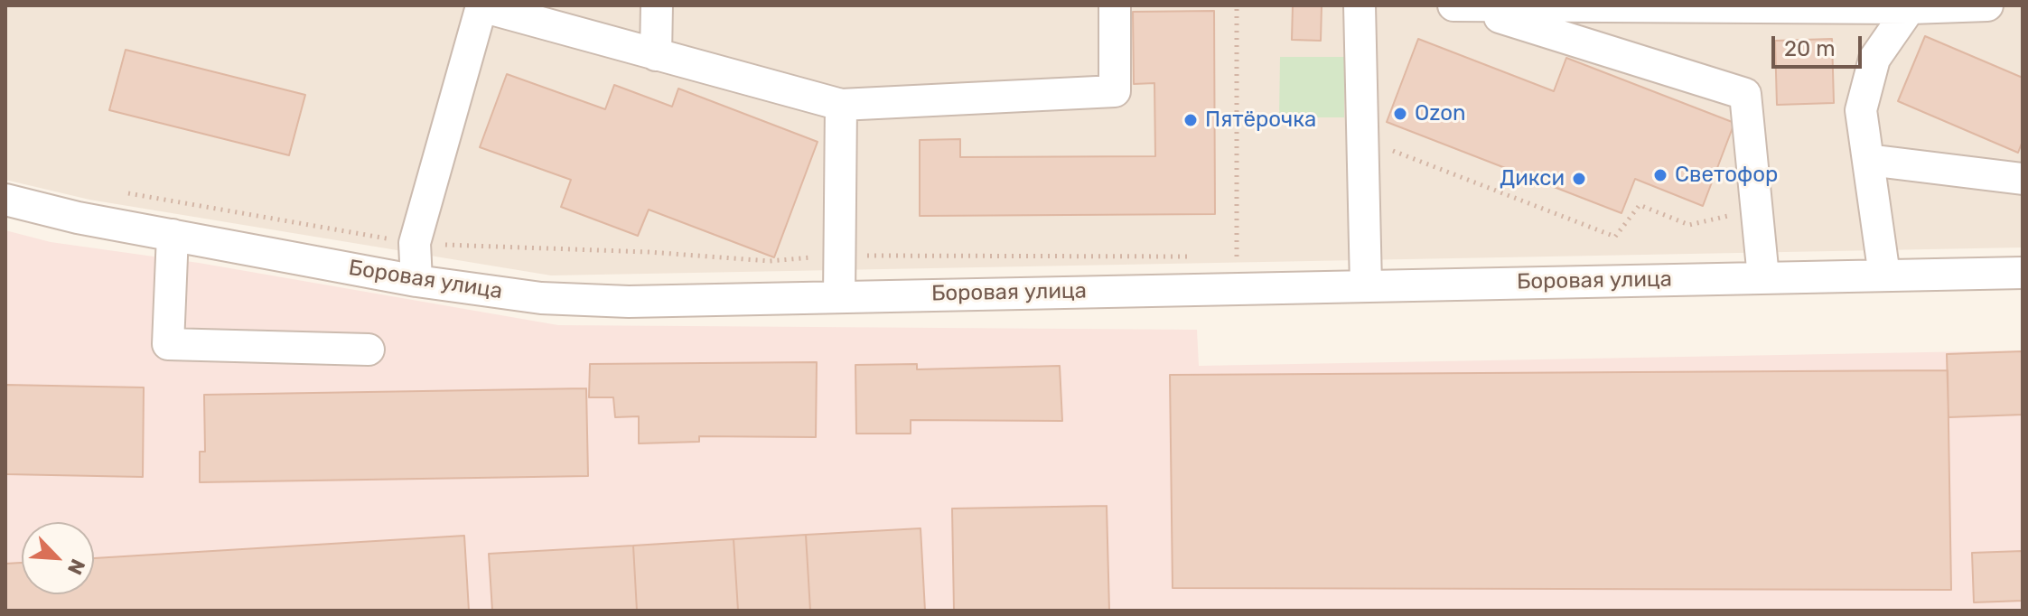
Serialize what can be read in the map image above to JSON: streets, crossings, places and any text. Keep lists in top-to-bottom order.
{
  "streets": {
    "street": ["Боровая улица"]
  },
  "places": [
    "Ozon",
    "Пятёрочка",
    "Светофор",
    "Дикси"
  ],
  "scale_bar": "20 m",
  "north": "bottom right"
}
